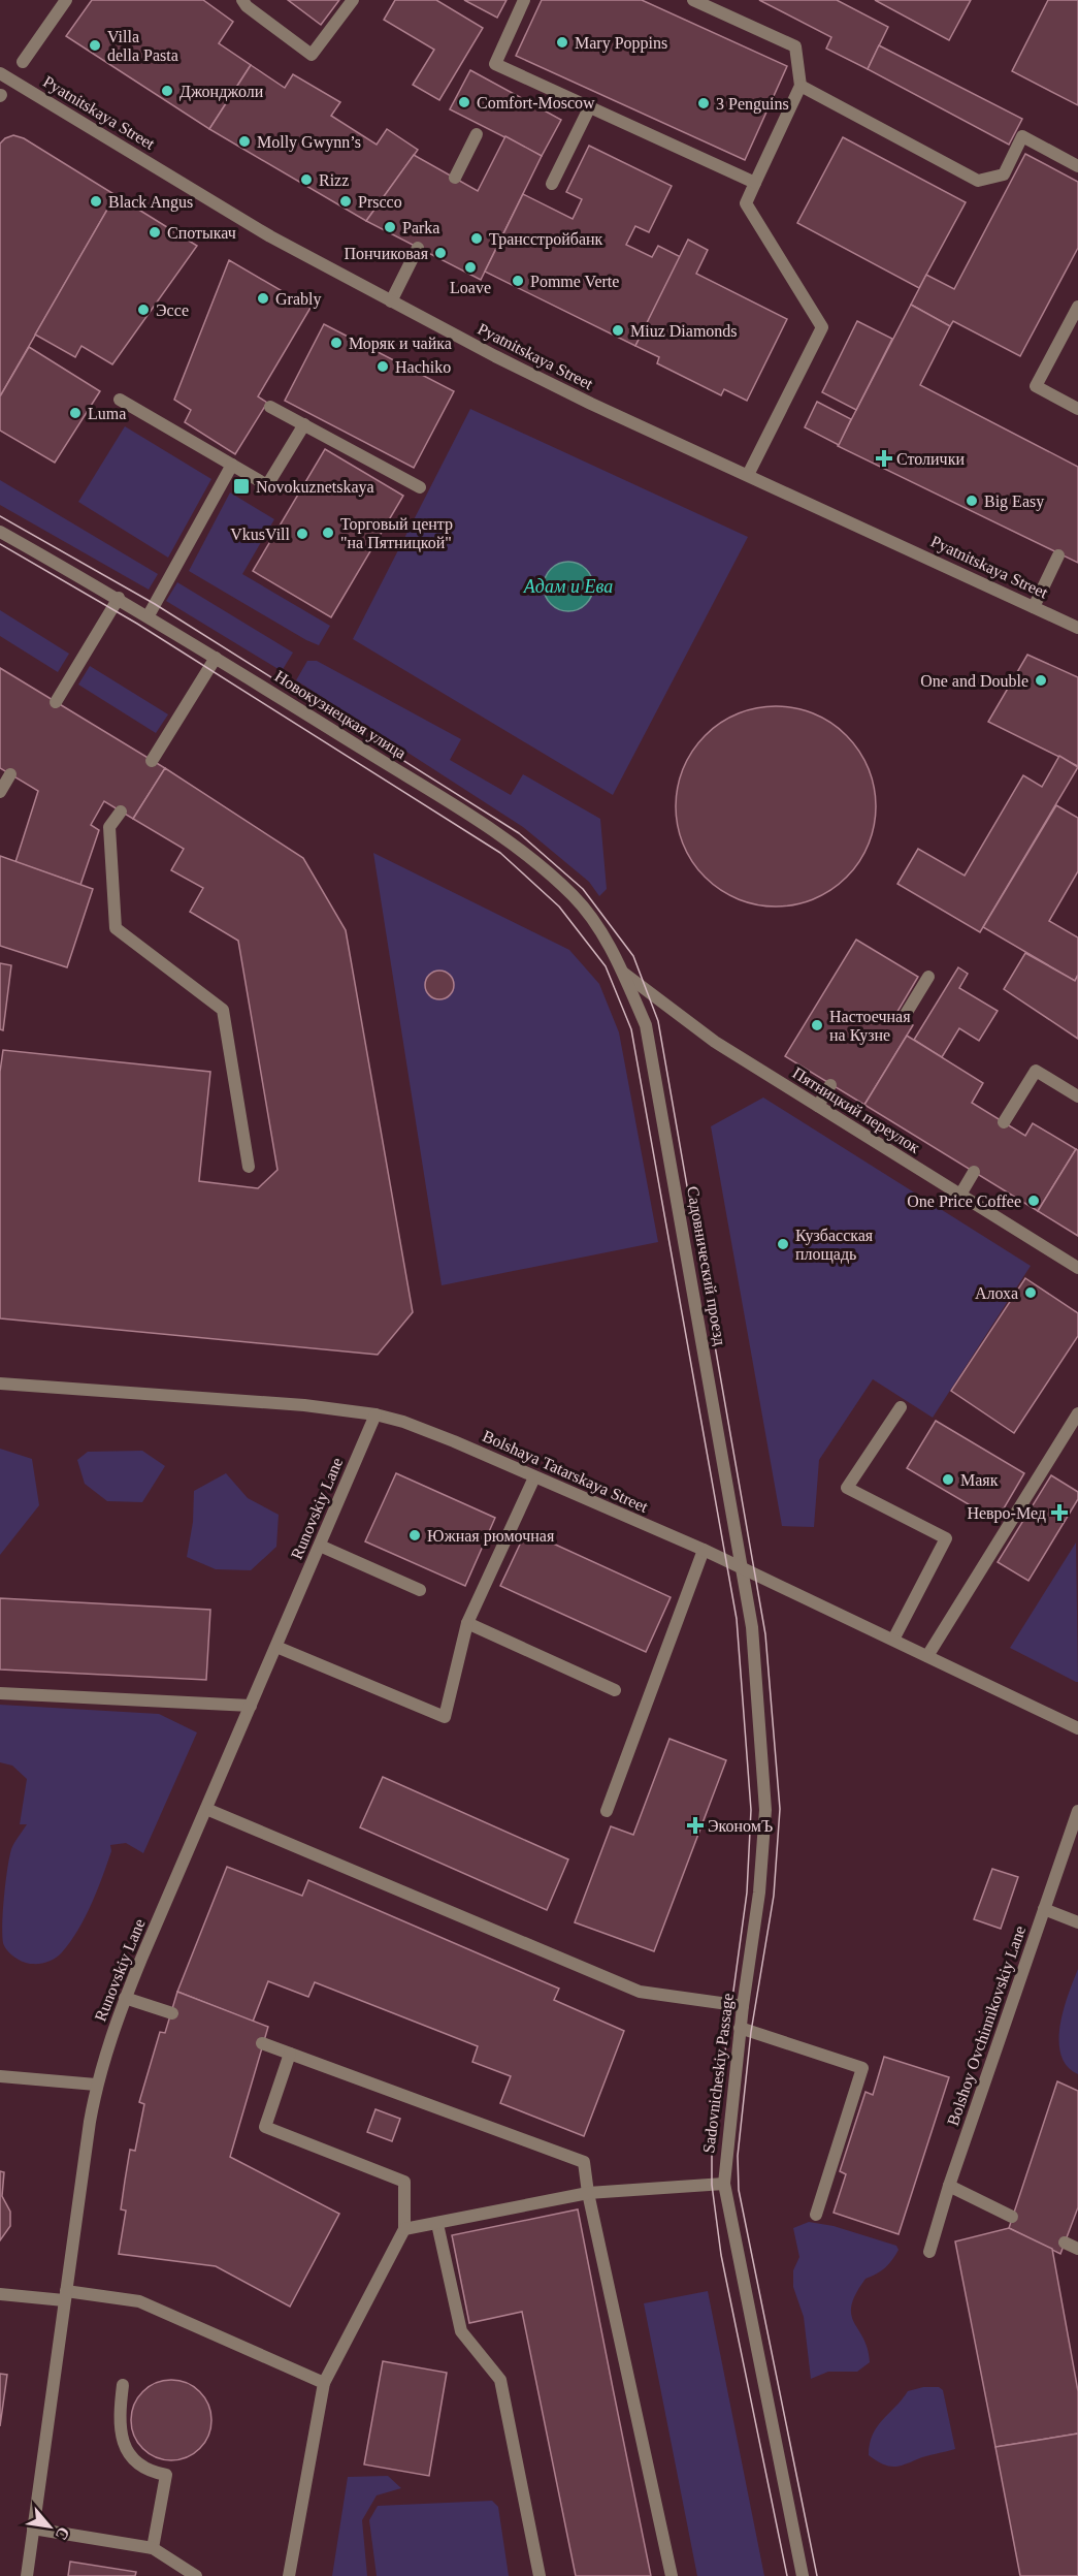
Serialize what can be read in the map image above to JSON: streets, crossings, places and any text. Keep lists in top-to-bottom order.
{
  "streets": {
    "street": [
      "Pyatnitskaya Street",
      "Новокузнецкая улица",
      "Пятницкий переулок",
      "Садовнический проезд",
      "Bolshaya Tatarskaya Street",
      "Runovskiy Lane",
      "Bolshoy Ovchinnikovskiy Lane",
      "Sadovnicheskiy Passage"
    ]
  },
  "crossings": [
    ["Новокузнецкая улица", "Пятницкий переулок"],
    ["Новокузнецкая улица", "Садовнический проезд"],
    ["Пятницкий переулок", "Садовнический проезд"],
    ["Садовнический проезд", "Bolshaya Tatarskaya Street"],
    ["Садовнический проезд", "Sadovnicheskiy Passage"],
    ["Bolshaya Tatarskaya Street", "Runovskiy Lane"],
    ["Bolshaya Tatarskaya Street", "Sadovnicheskiy Passage"]
  ],
  "water": ["Адам и Ева"],
  "places": {
    "other": [
      "Mary Poppins",
      "Villa della Pasta",
      "Джонджоли",
      "Comfort-Moscow",
      "3 Penguins",
      "Molly Gwynn’s",
      "Rizz",
      "Black Angus",
      "Prscco",
      "Parka",
      "Спотыкач",
      "Трансстройбанк",
      "Пончиковая",
      "Loave",
      "Pomme Verte",
      "Grably",
      "Эссе",
      "Miuz Diamonds",
      "Моряк и чайка",
      "Hachiko",
      "Luma",
      "Big Easy",
      "Торговый центр \"на Пятницкой\"",
      "VkusVill",
      "One and Double",
      "Настоечная на Кузне",
      "One Price Coffee",
      "Кузбасская площадь",
      "Алоха",
      "Маяк",
      "Южная рюмочная"
    ],
    "health": ["Столички", "Невро-Мед", "ЭкономЪ"],
    "transit": ["Novokuznetskaya"]
  },
  "north": "bottom right"
}
